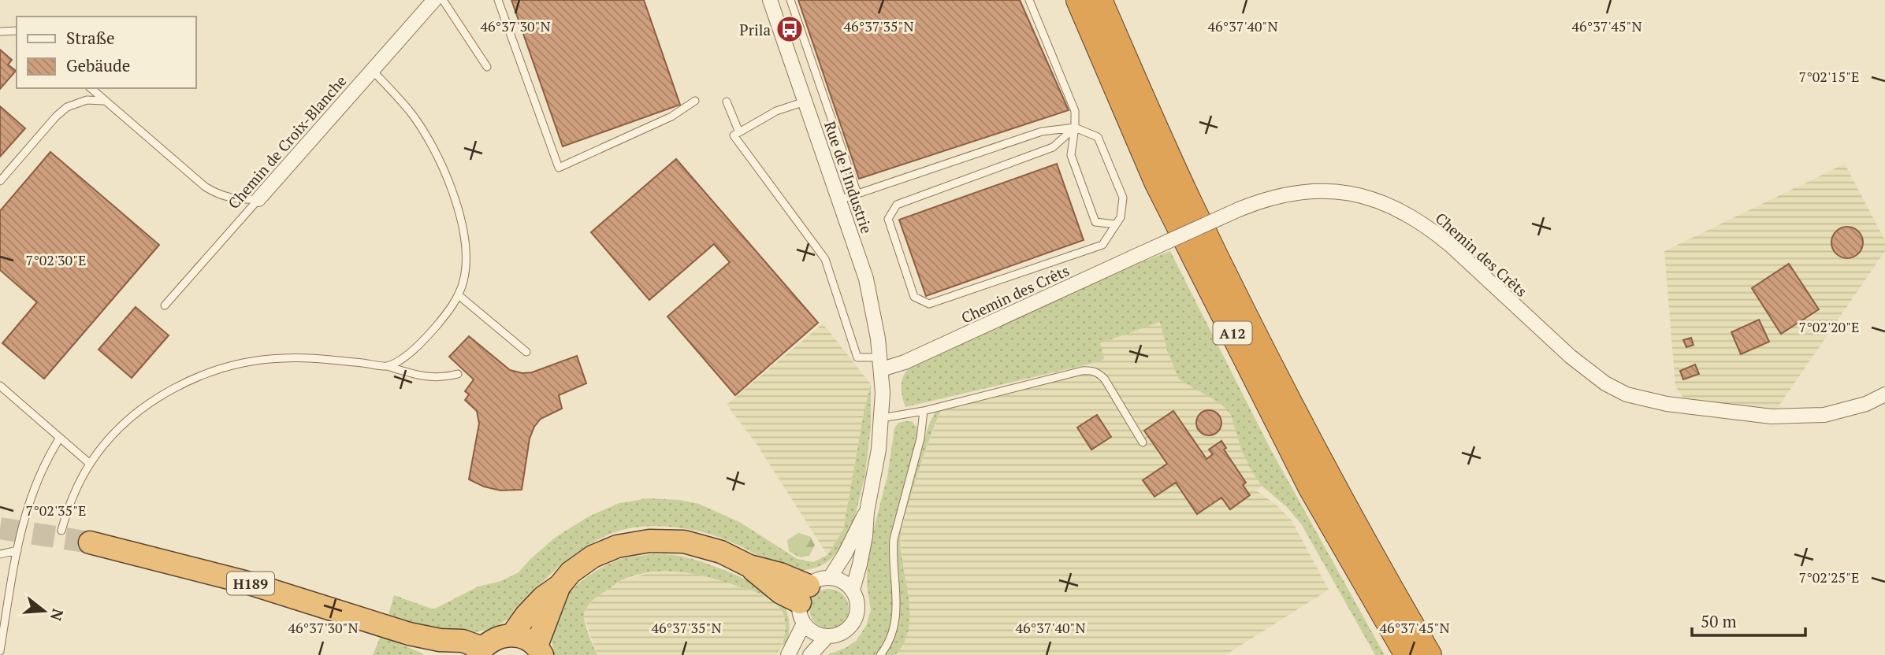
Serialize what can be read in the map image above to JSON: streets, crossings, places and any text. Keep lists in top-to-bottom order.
{
  "streets": {
    "highway": ["A12", "H189"],
    "street": ["Chemin de Croix-Blanche", "Rue de l'Industrie", "Chemin des Crêts"]
  },
  "crossings": [
    ["Rue de l'Industrie", "Chemin des Crêts"]
  ],
  "places": {
    "bus stop": ["Prila"]
  },
  "legend": ["Straße", "Gebäude"],
  "scale_bar": "50 m",
  "north": "right",
  "coordinates": [
    "46°37'30\"N",
    "46°37'35\"N",
    "46°37'40\"N",
    "46°37'45\"N",
    "7°02'15\"E",
    "7°02'30\"E",
    "7°02'20\"E",
    "7°02'35\"E",
    "7°02'25\"E"
  ]
}
